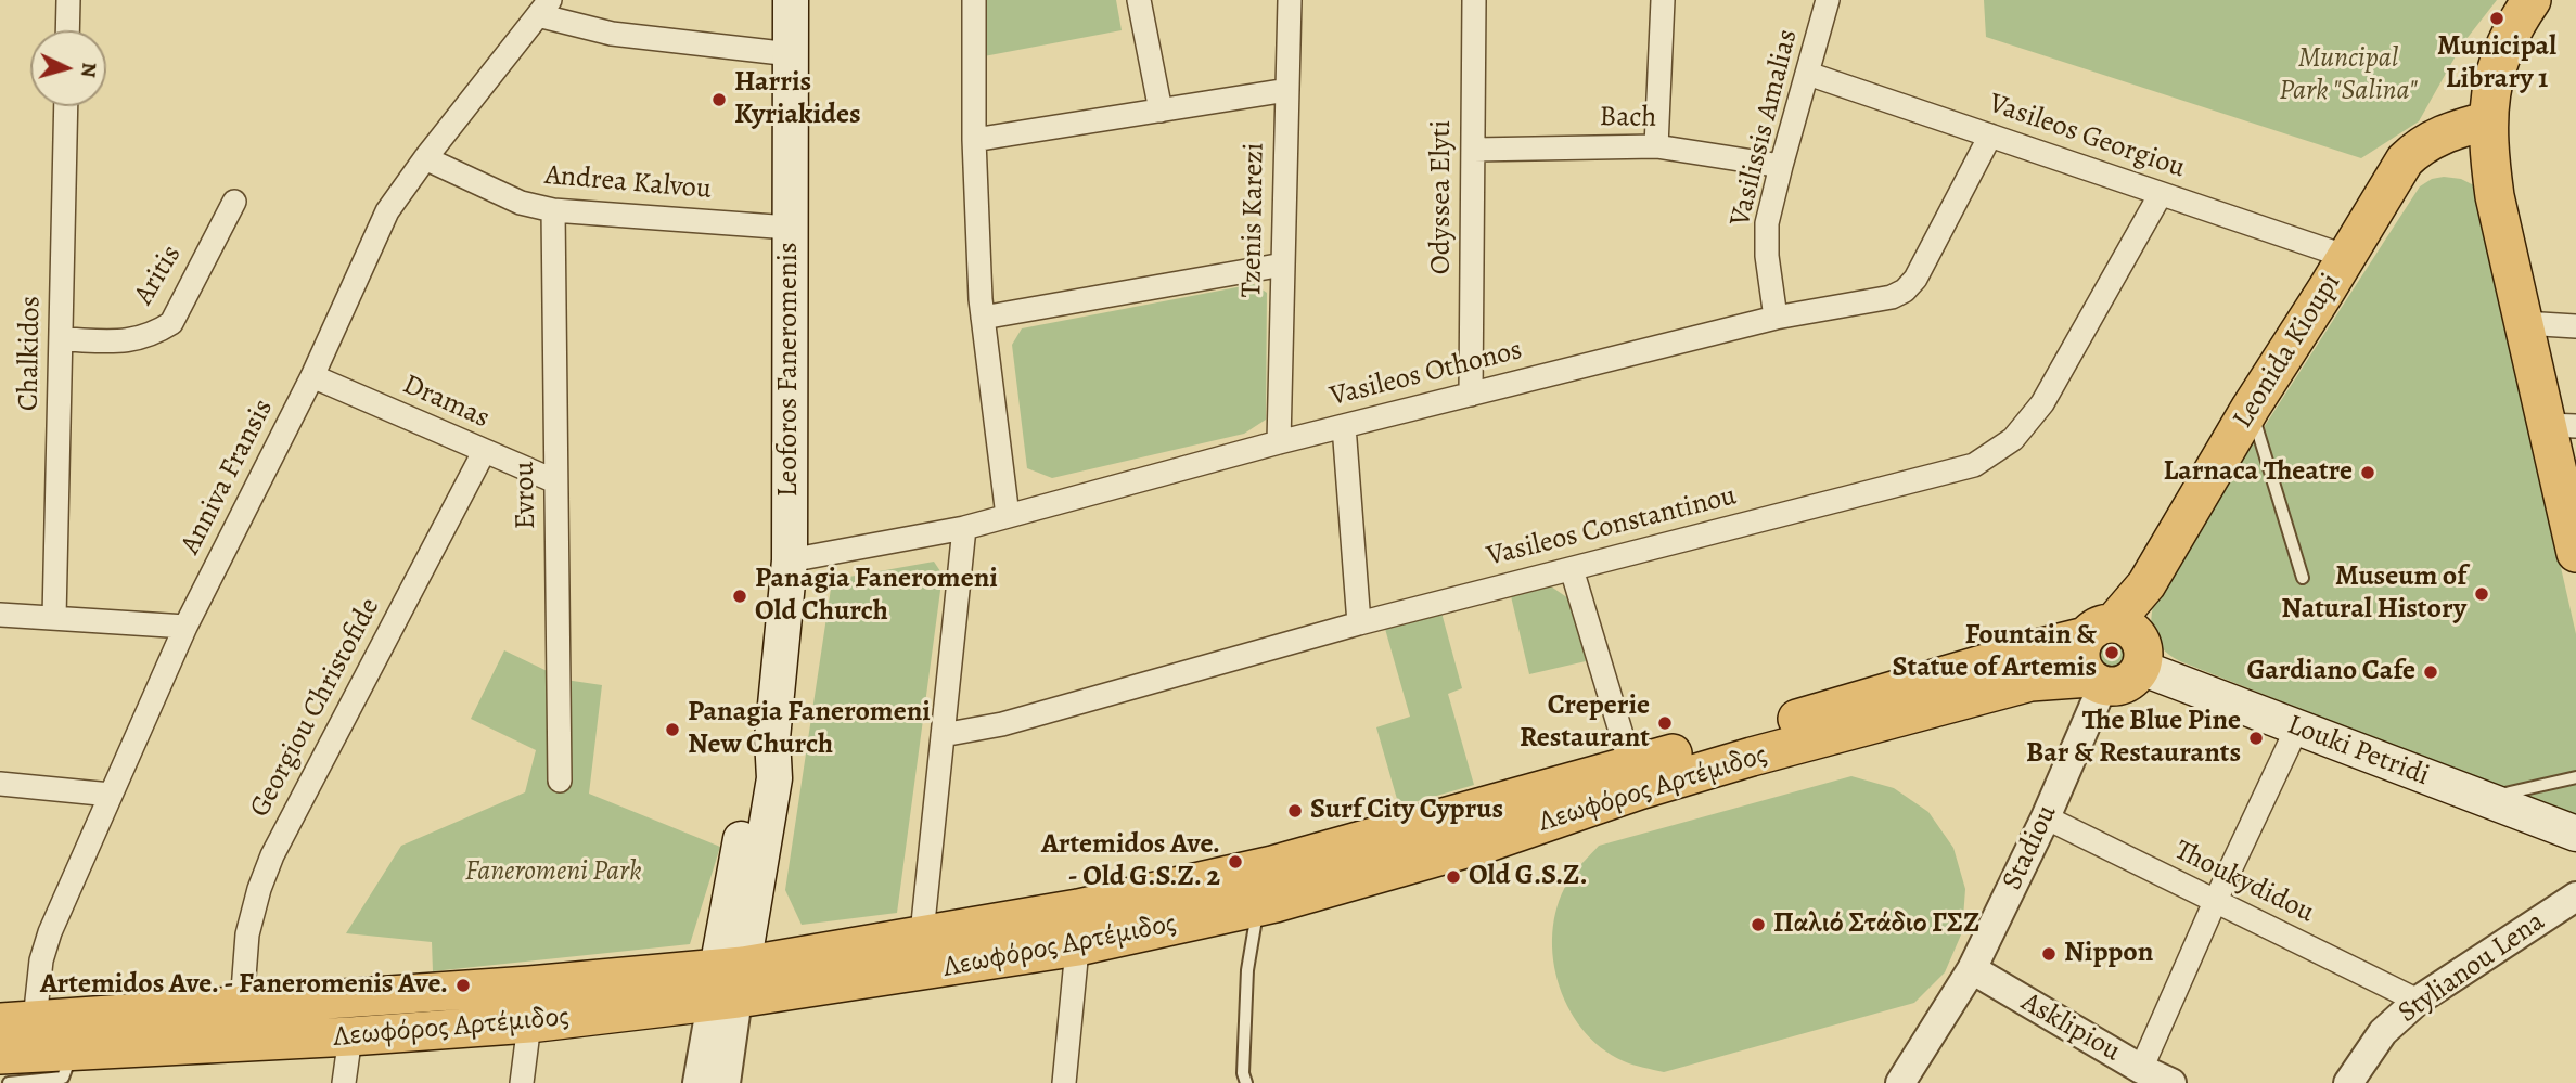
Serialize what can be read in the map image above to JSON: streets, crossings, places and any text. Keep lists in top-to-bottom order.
{
  "streets": {
    "main road": [
      "Leonida Kioupi",
      "Leoforos Faneromenis",
      "Louki Petridi",
      "Λεωφόρος Αρτέμιδος"
    ],
    "street": [
      "Bach",
      "Vasilissis Amalias",
      "Vasileos Georgiou",
      "Andrea Kalvou",
      "Odyssea Elyti",
      "Tzenis Karezi",
      "Aritis",
      "Chalkidos",
      "Vasileos Othonos",
      "Dramas",
      "Anniva Fransis",
      "Evrou",
      "Vasileos Constantinou",
      "Georgiou Christofide",
      "Stadiou",
      "Thoukydidou",
      "Stylianou Lena",
      "Asklipiou"
    ]
  },
  "crossings": [
    ["Bach", "Vasilissis Amalias"],
    ["Bach", "Odyssea Elyti"],
    ["Vasilissis Amalias", "Vasileos Georgiou"],
    ["Vasilissis Amalias", "Vasileos Othonos"],
    ["Vasileos Georgiou", "Leonida Kioupi"],
    ["Vasileos Georgiou", "Vasileos Othonos"],
    ["Vasileos Georgiou", "Vasileos Constantinou"],
    ["Andrea Kalvou", "Leoforos Faneromenis"],
    ["Andrea Kalvou", "Anniva Fransis"],
    ["Andrea Kalvou", "Evrou"],
    ["Odyssea Elyti", "Vasileos Othonos"],
    ["Tzenis Karezi", "Vasileos Othonos"],
    ["Aritis", "Chalkidos"],
    ["Leonida Kioupi", "Louki Petridi"],
    ["Leonida Kioupi", "Λεωφόρος Αρτέμιδος"],
    ["Leonida Kioupi", "Stadiou"],
    ["Leoforos Faneromenis", "Vasileos Othonos"],
    ["Leoforos Faneromenis", "Λεωφόρος Αρτέμιδος"],
    ["Dramas", "Anniva Fransis"],
    ["Dramas", "Evrou"],
    ["Dramas", "Georgiou Christofide"],
    ["Anniva Fransis", "Λεωφόρος Αρτέμιδος"],
    ["Georgiou Christofide", "Λεωφόρος Αρτέμιδος"],
    ["Louki Petridi", "Λεωφόρος Αρτέμιδος"],
    ["Louki Petridi", "Stadiou"],
    ["Λεωφόρος Αρτέμιδος", "Stadiou"],
    ["Stadiou", "Thoukydidou"],
    ["Stadiou", "Asklipiou"],
    ["Thoukydidou", "Stylianou Lena"]
  ],
  "parks": ["Muncipal Park \"Salina\"", "Faneromeni Park"],
  "places": [
    "Municipal Library 1",
    "Harris Kyriakides",
    "Larnaca Theatre",
    "Museum of Natural History",
    "Panagia Faneromeni Old Church",
    "Fountain & Statue of Artemis",
    "Gardiano Cafe",
    "Creperie Restaurant",
    "Panagia Faneromeni New Church",
    "The Blue Pine Bar & Restaurants",
    "Surf City Cyprus",
    "Artemidos Ave. - Old G.S.Z. 2",
    "Old G.S.Z.",
    "Παλιό Στάδιο ΓΣΖ",
    "Nippon",
    "Artemidos Ave. - Faneromenis Ave."
  ],
  "north": "right"
}
